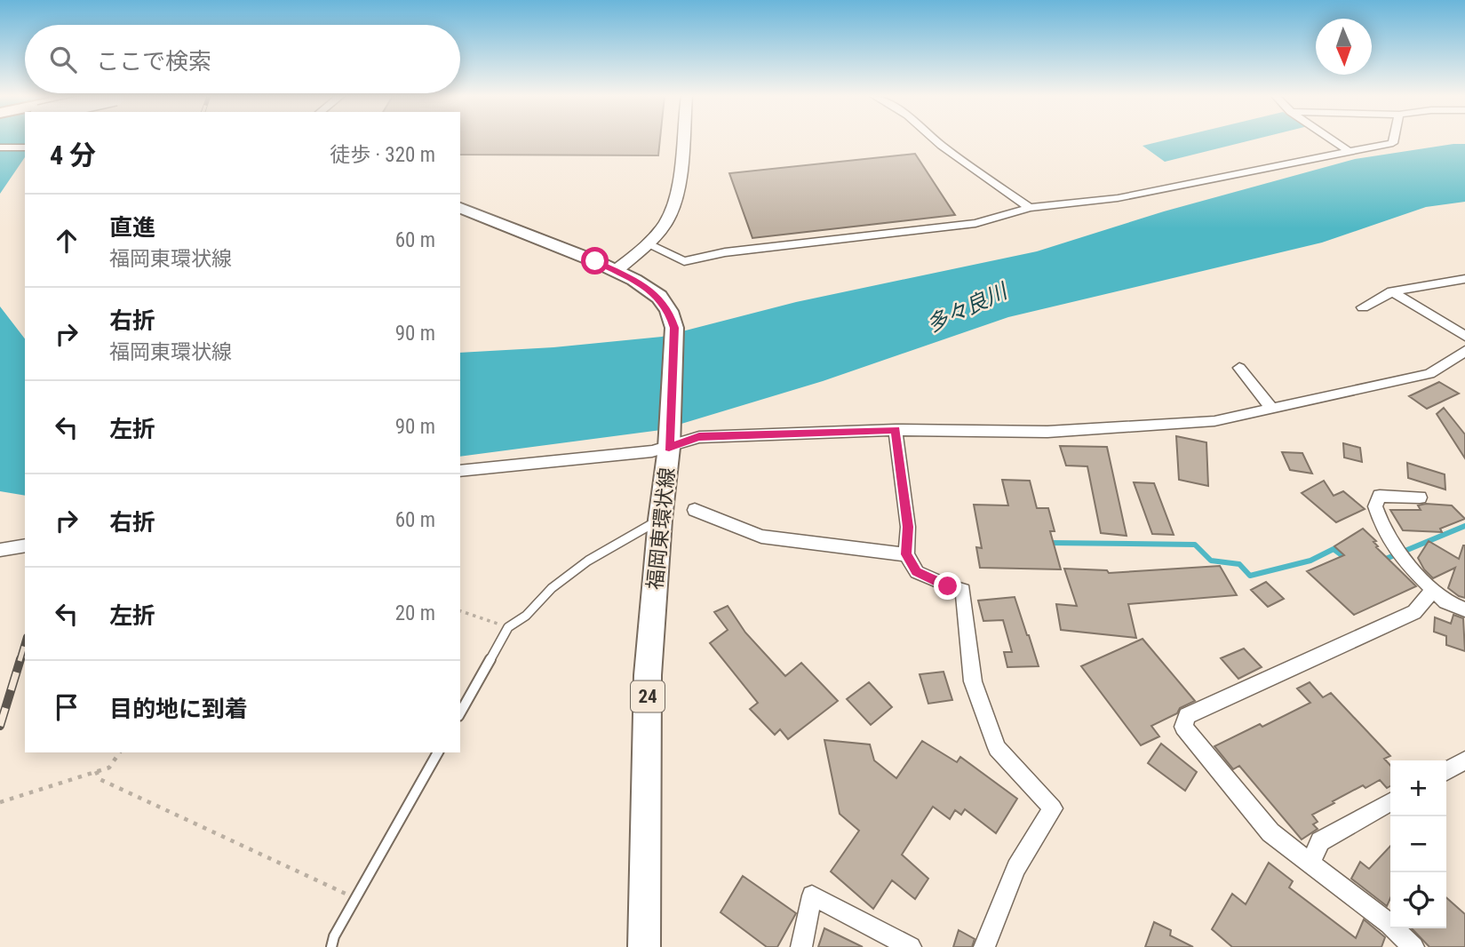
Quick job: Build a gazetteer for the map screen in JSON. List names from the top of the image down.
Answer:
{
  "streets": {
    "main road": ["福岡東環状線", "24"]
  },
  "water": ["多々良川"],
  "north": "bottom",
  "page": {
    "search": "ここで検索",
    "heading": ["4 分", "徒歩 · 320 m"],
    "list": [
      ["直進", "福岡東環状線", "60 m"],
      ["右折", "福岡東環状線", "90 m"],
      ["左折", "90 m"],
      ["右折", "60 m"],
      ["左折", "20 m"],
      "目的地に到着"
    ],
    "map_buttons": ["+", "−"]
  }
}
